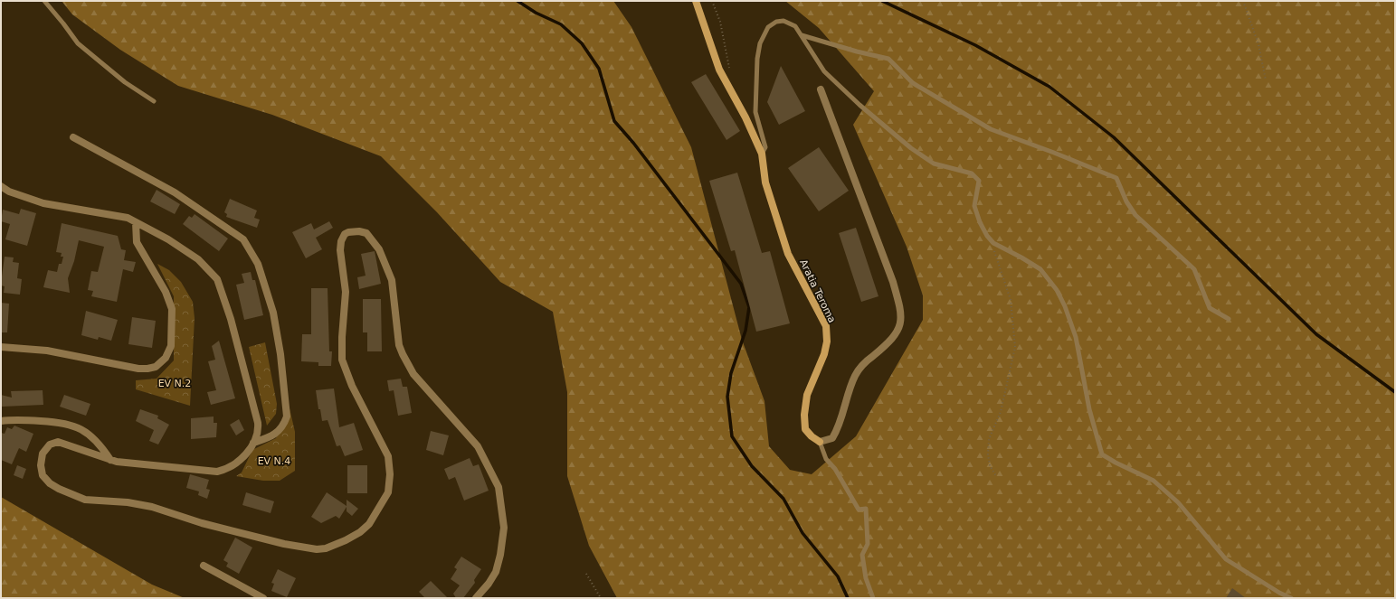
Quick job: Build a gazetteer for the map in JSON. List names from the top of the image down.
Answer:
{
  "streets": {
    "main road": ["Aratia Teroma"]
  },
  "parks": ["EV N.2", "EV N.4"]
}
